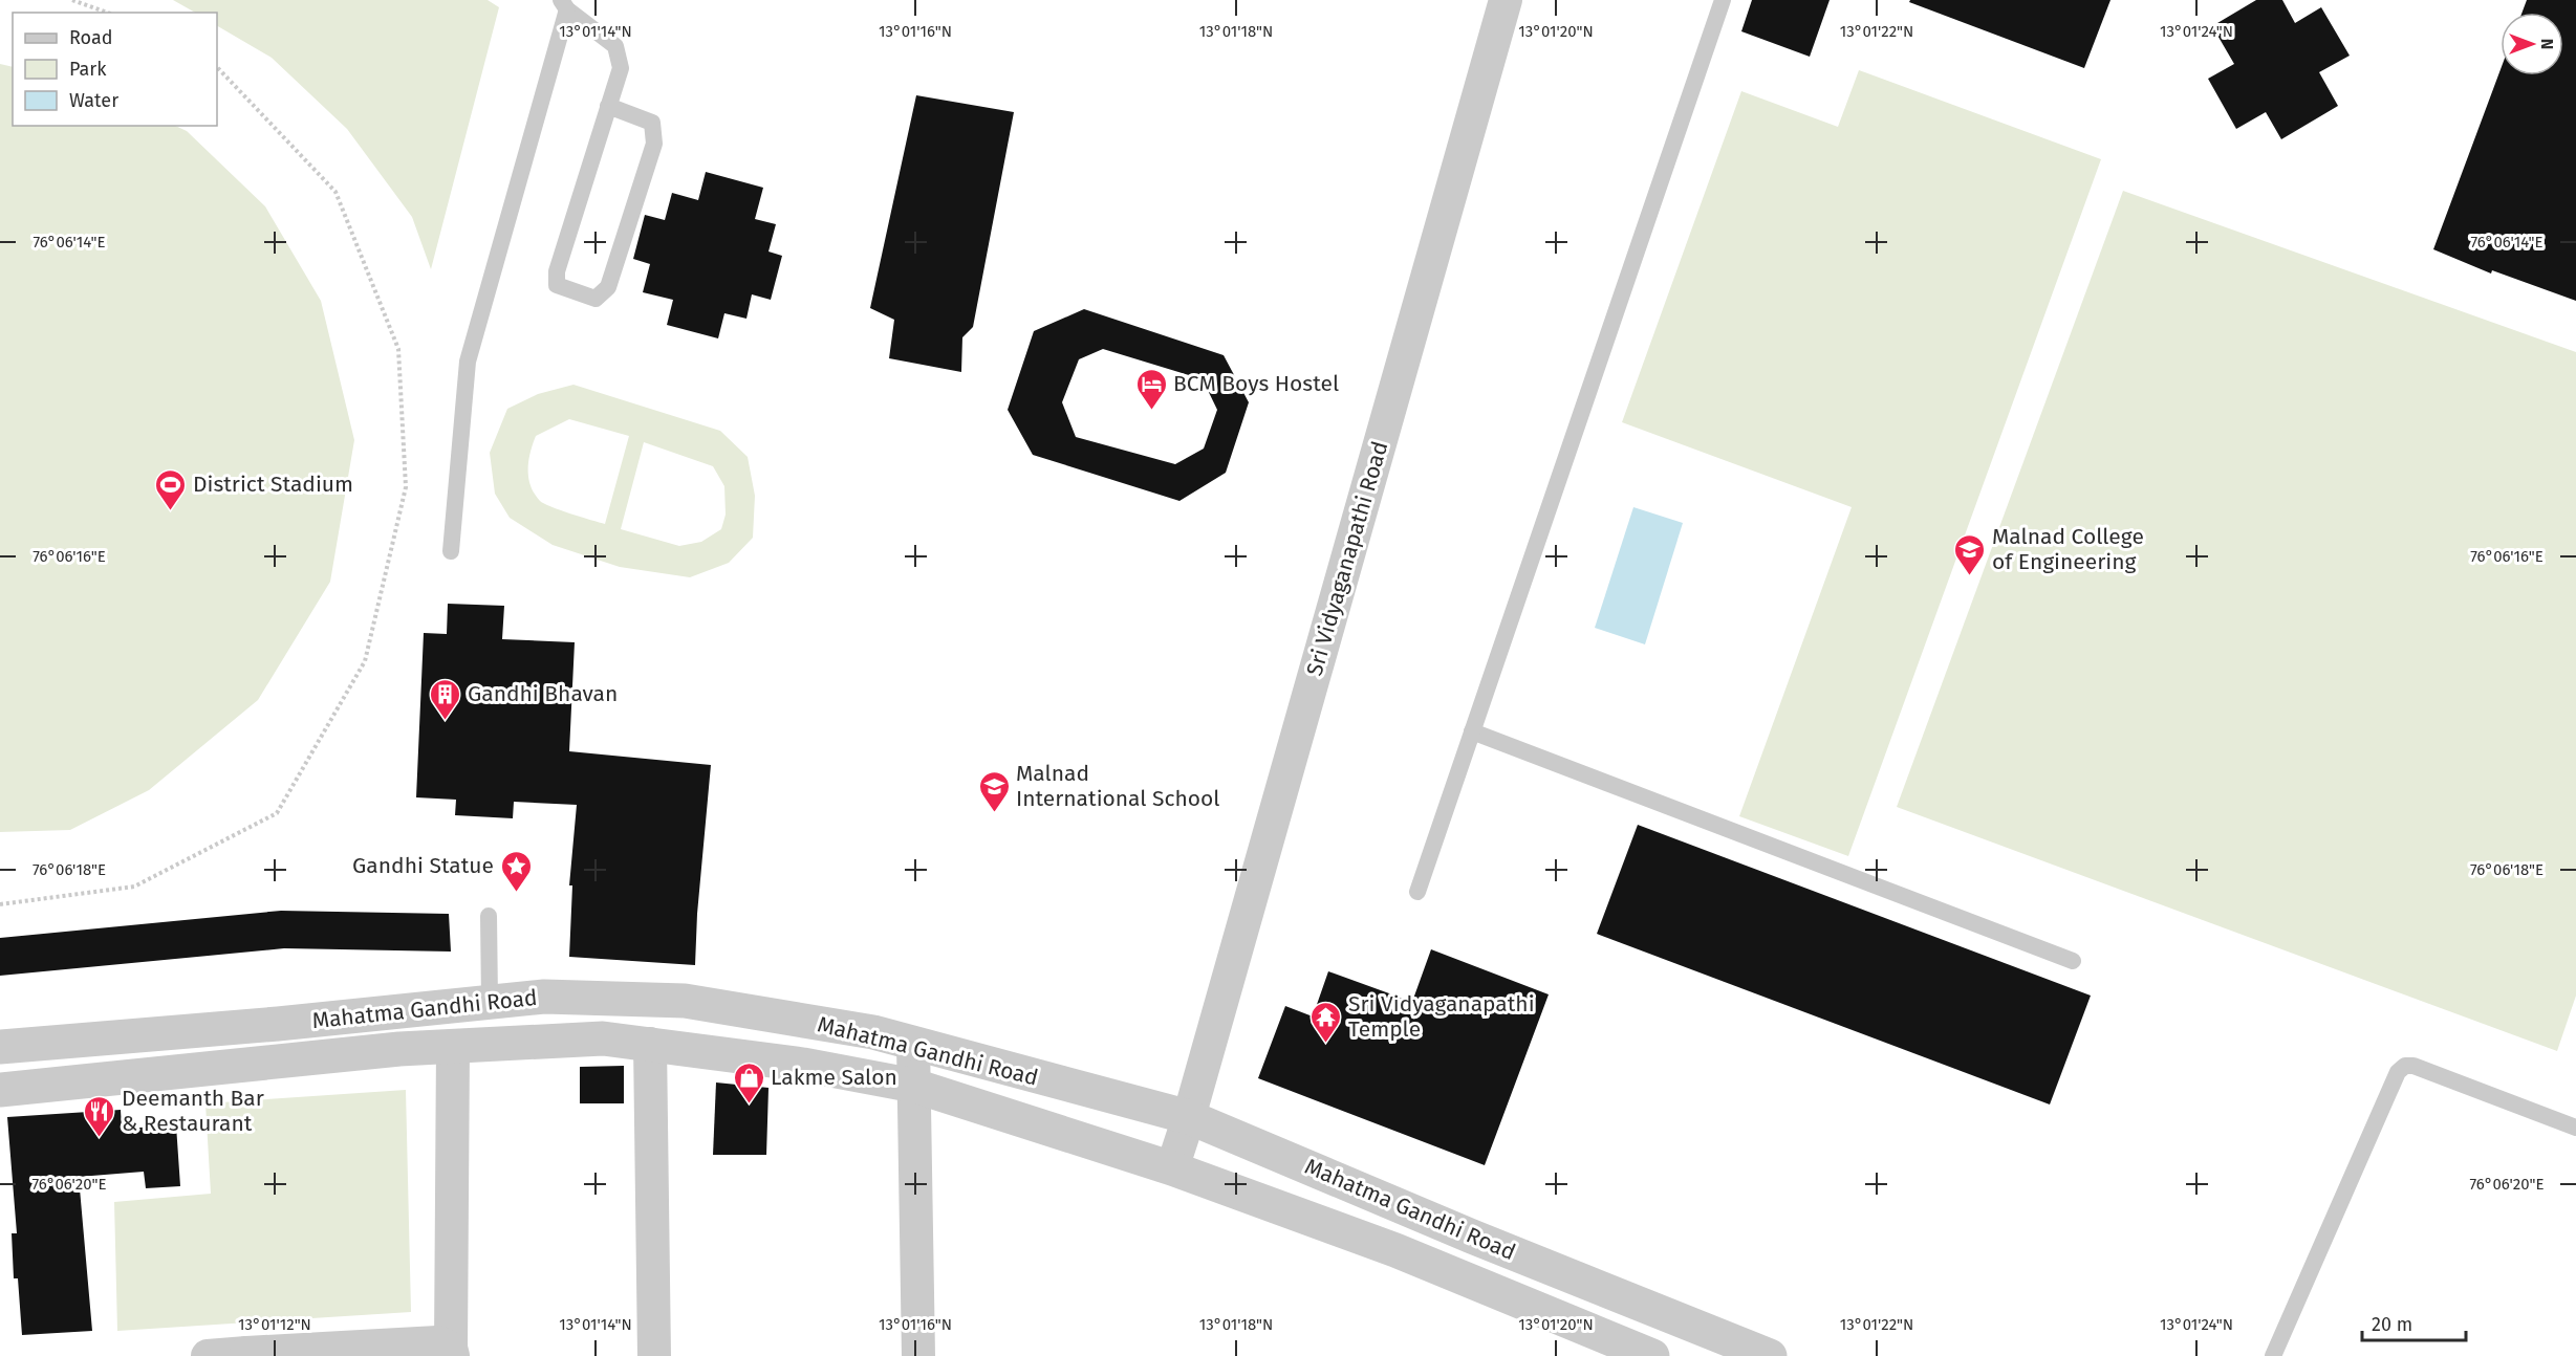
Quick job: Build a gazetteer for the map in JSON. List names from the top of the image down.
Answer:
{
  "streets": {
    "street": ["Sri Vidyaganapathi Road", "Mahatma Gandhi Road"]
  },
  "crossings": [
    ["Sri Vidyaganapathi Road", "Mahatma Gandhi Road"]
  ],
  "places": {
    "hotel": ["BCM Boys Hostel"],
    "sports": ["District Stadium"],
    "school or university": ["Malnad College of Engineering", "Malnad International School"],
    "building": ["Gandhi Bhavan"],
    "place": ["Gandhi Statue"],
    "temple": ["Sri Vidyaganapathi Temple"],
    "shop": ["Lakme Salon"],
    "restaurant": ["Deemanth Bar & Restaurant"]
  },
  "legend": ["Road", "Park", "Water"],
  "scale_bar": "20 m",
  "north": "right",
  "coordinates": [
    "13°01'14\"N",
    "13°01'16\"N",
    "13°01'18\"N",
    "13°01'20\"N",
    "13°01'22\"N",
    "13°01'24\"N",
    "76°06'14\"E",
    "76°06'16\"E",
    "76°06'18\"E",
    "76°06'20\"E",
    "13°01'12\"N"
  ]
}
